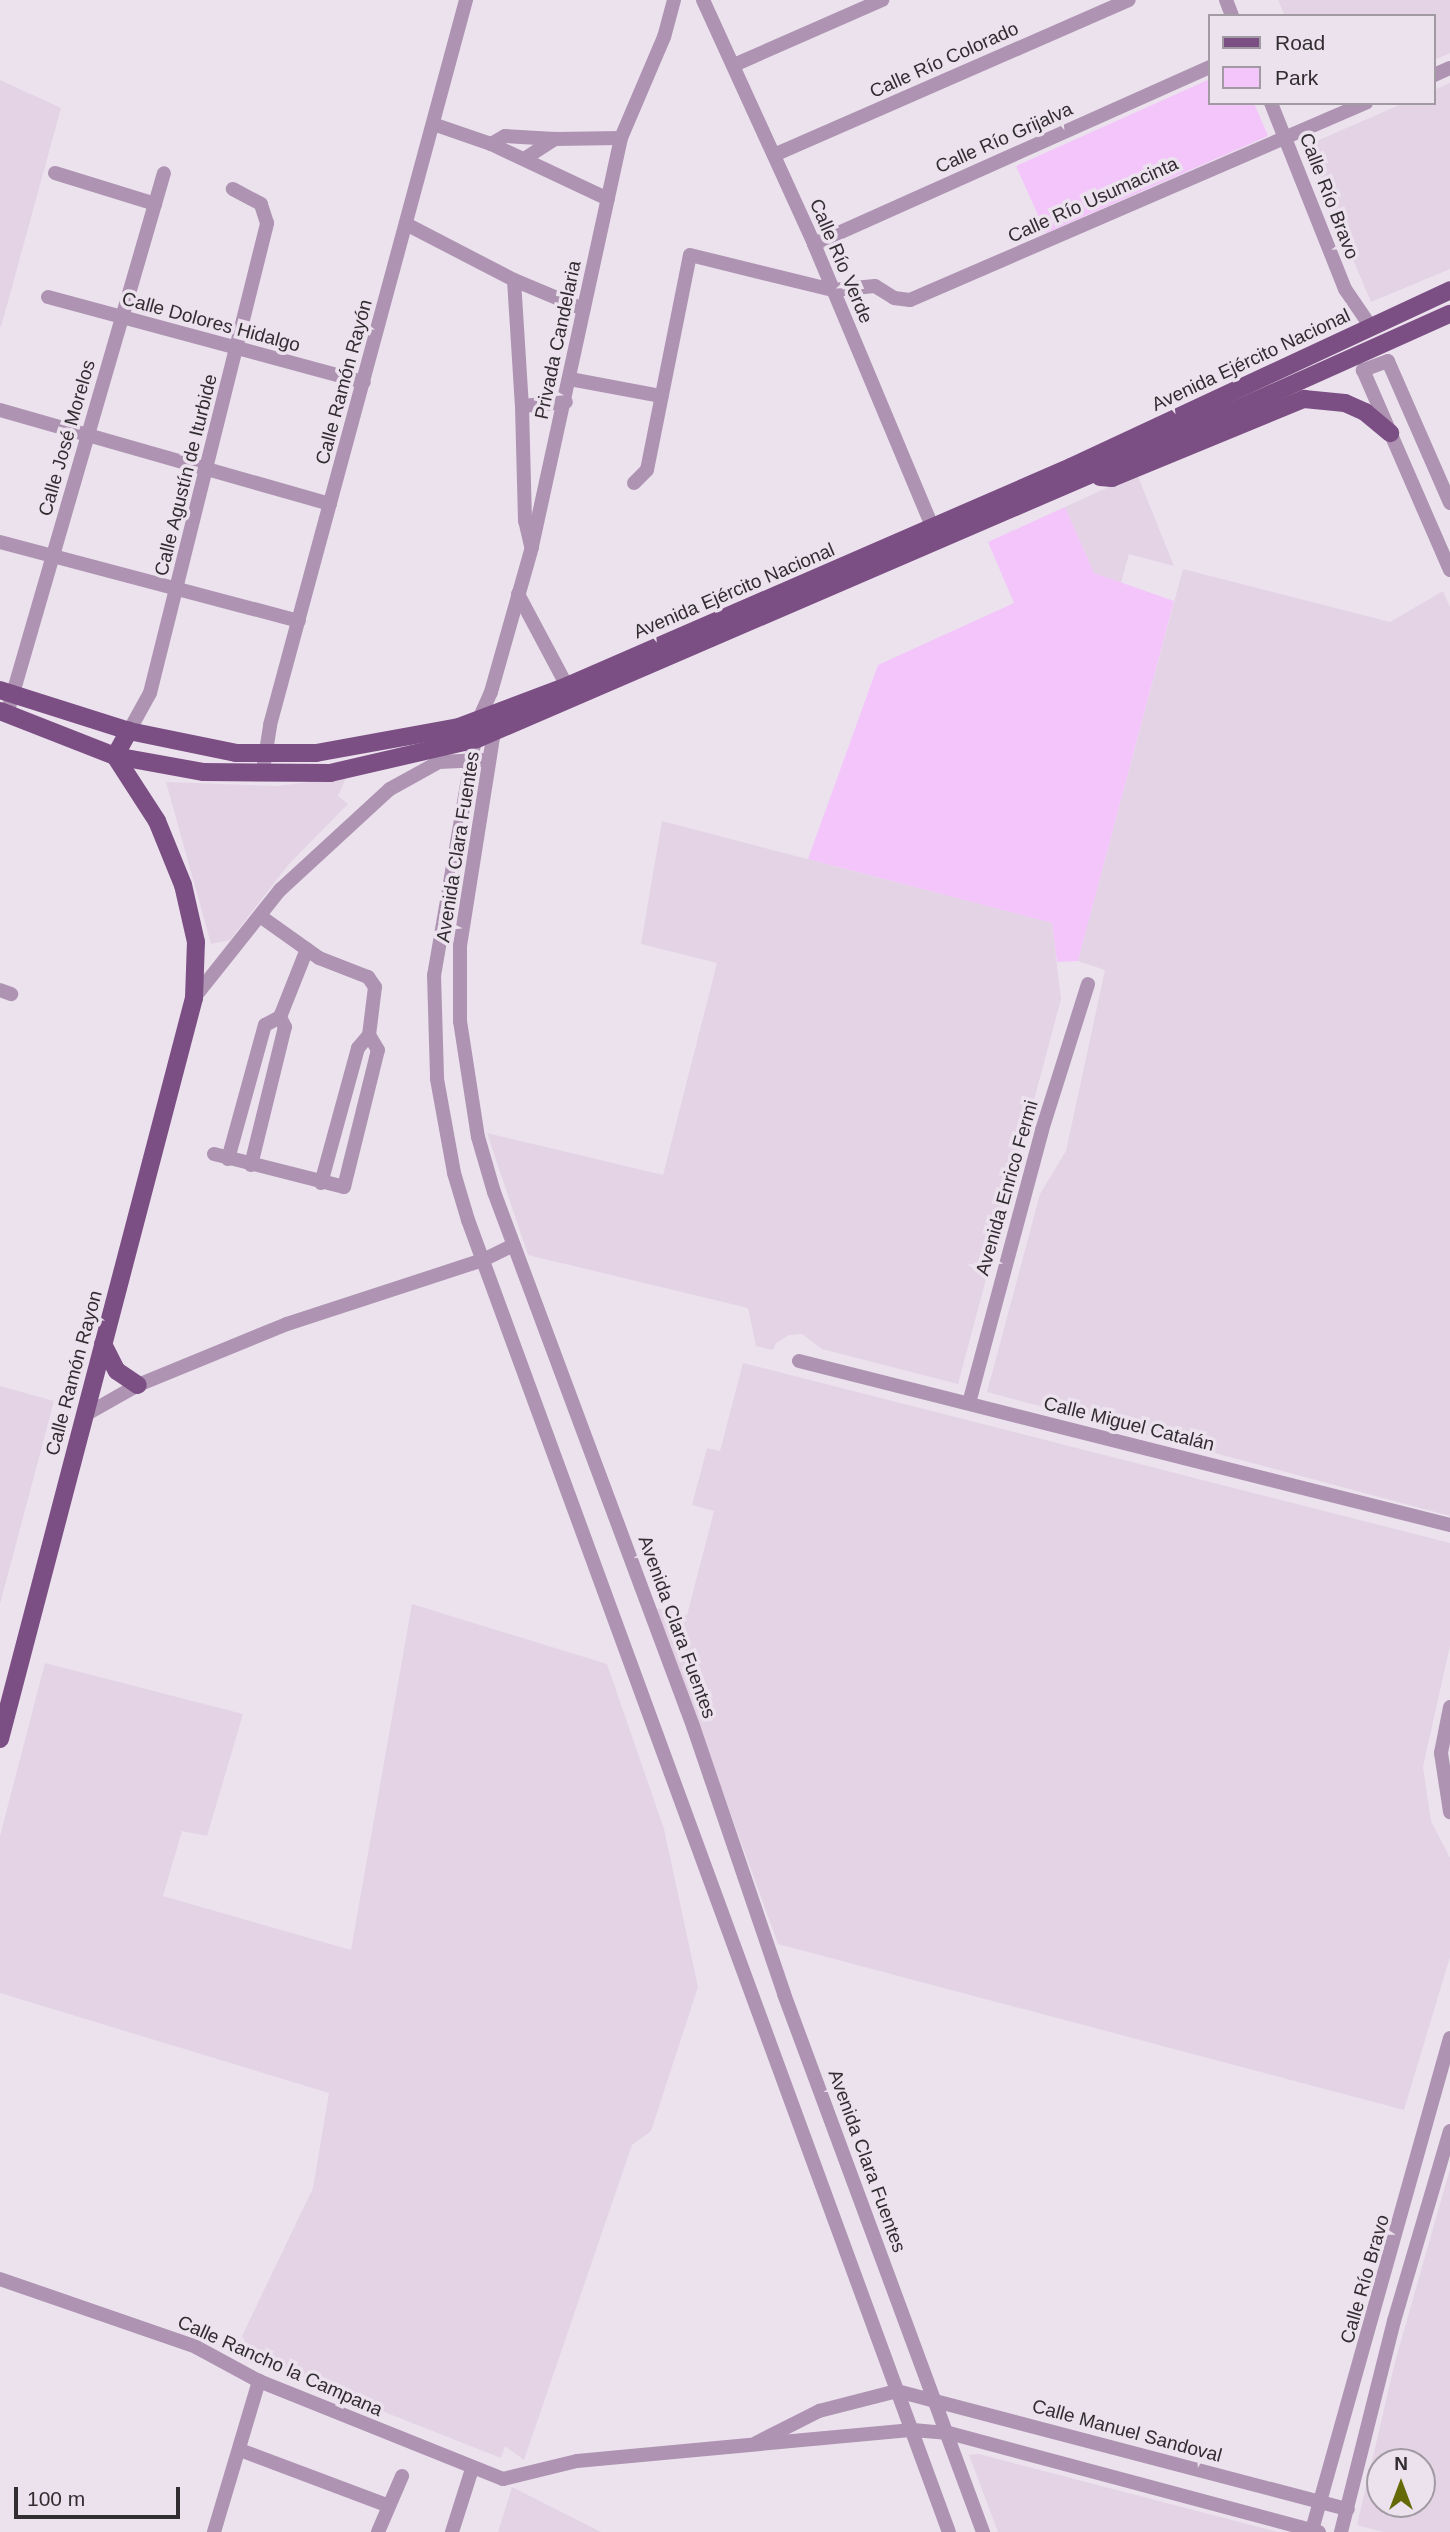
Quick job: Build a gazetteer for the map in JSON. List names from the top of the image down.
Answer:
{
  "streets": {
    "main road": ["Avenida Ejército Nacional", "Calle Ramón Rayon"],
    "street": [
      "Calle Río Colorado",
      "Calle Río Grijalva",
      "Calle Río Bravo",
      "Calle Río Usumacinta",
      "Calle Río Verde",
      "Calle Dolores Hidalgo",
      "Privada Candelaria",
      "Calle Ramón Rayón",
      "Calle José Morelos",
      "Calle Agustín de Iturbide",
      "Avenida Clara Fuentes",
      "Avenida Enrico Fermi",
      "Calle Miguel Catalán",
      "Calle Rancho la Campana",
      "Calle Manuel Sandoval"
    ]
  },
  "crossings": [
    ["Calle Río Colorado", "Calle Río Verde"],
    ["Calle Río Grijalva", "Calle Río Verde"],
    ["Calle Río Bravo", "Calle Río Usumacinta"],
    ["Calle Río Bravo", "Avenida Ejército Nacional"],
    ["Calle Río Bravo", "Calle Manuel Sandoval"],
    ["Calle Río Usumacinta", "Calle Río Verde"],
    ["Calle Río Verde", "Avenida Ejército Nacional"],
    ["Calle Dolores Hidalgo", "Calle Ramón Rayón"],
    ["Calle Dolores Hidalgo", "Calle José Morelos"],
    ["Calle Dolores Hidalgo", "Calle Agustín de Iturbide"],
    ["Privada Candelaria", "Avenida Ejército Nacional"],
    ["Privada Candelaria", "Avenida Clara Fuentes"],
    ["Avenida Ejército Nacional", "Calle Ramón Rayón"],
    ["Avenida Ejército Nacional", "Calle José Morelos"],
    ["Avenida Ejército Nacional", "Calle Agustín de Iturbide"],
    ["Avenida Ejército Nacional", "Avenida Clara Fuentes"],
    ["Avenida Ejército Nacional", "Calle Ramón Rayon"],
    ["Avenida Clara Fuentes", "Calle Manuel Sandoval"],
    ["Avenida Enrico Fermi", "Calle Miguel Catalán"]
  ],
  "legend": ["Road", "Park"],
  "scale_bar": "100 m",
  "north": "top"
}
